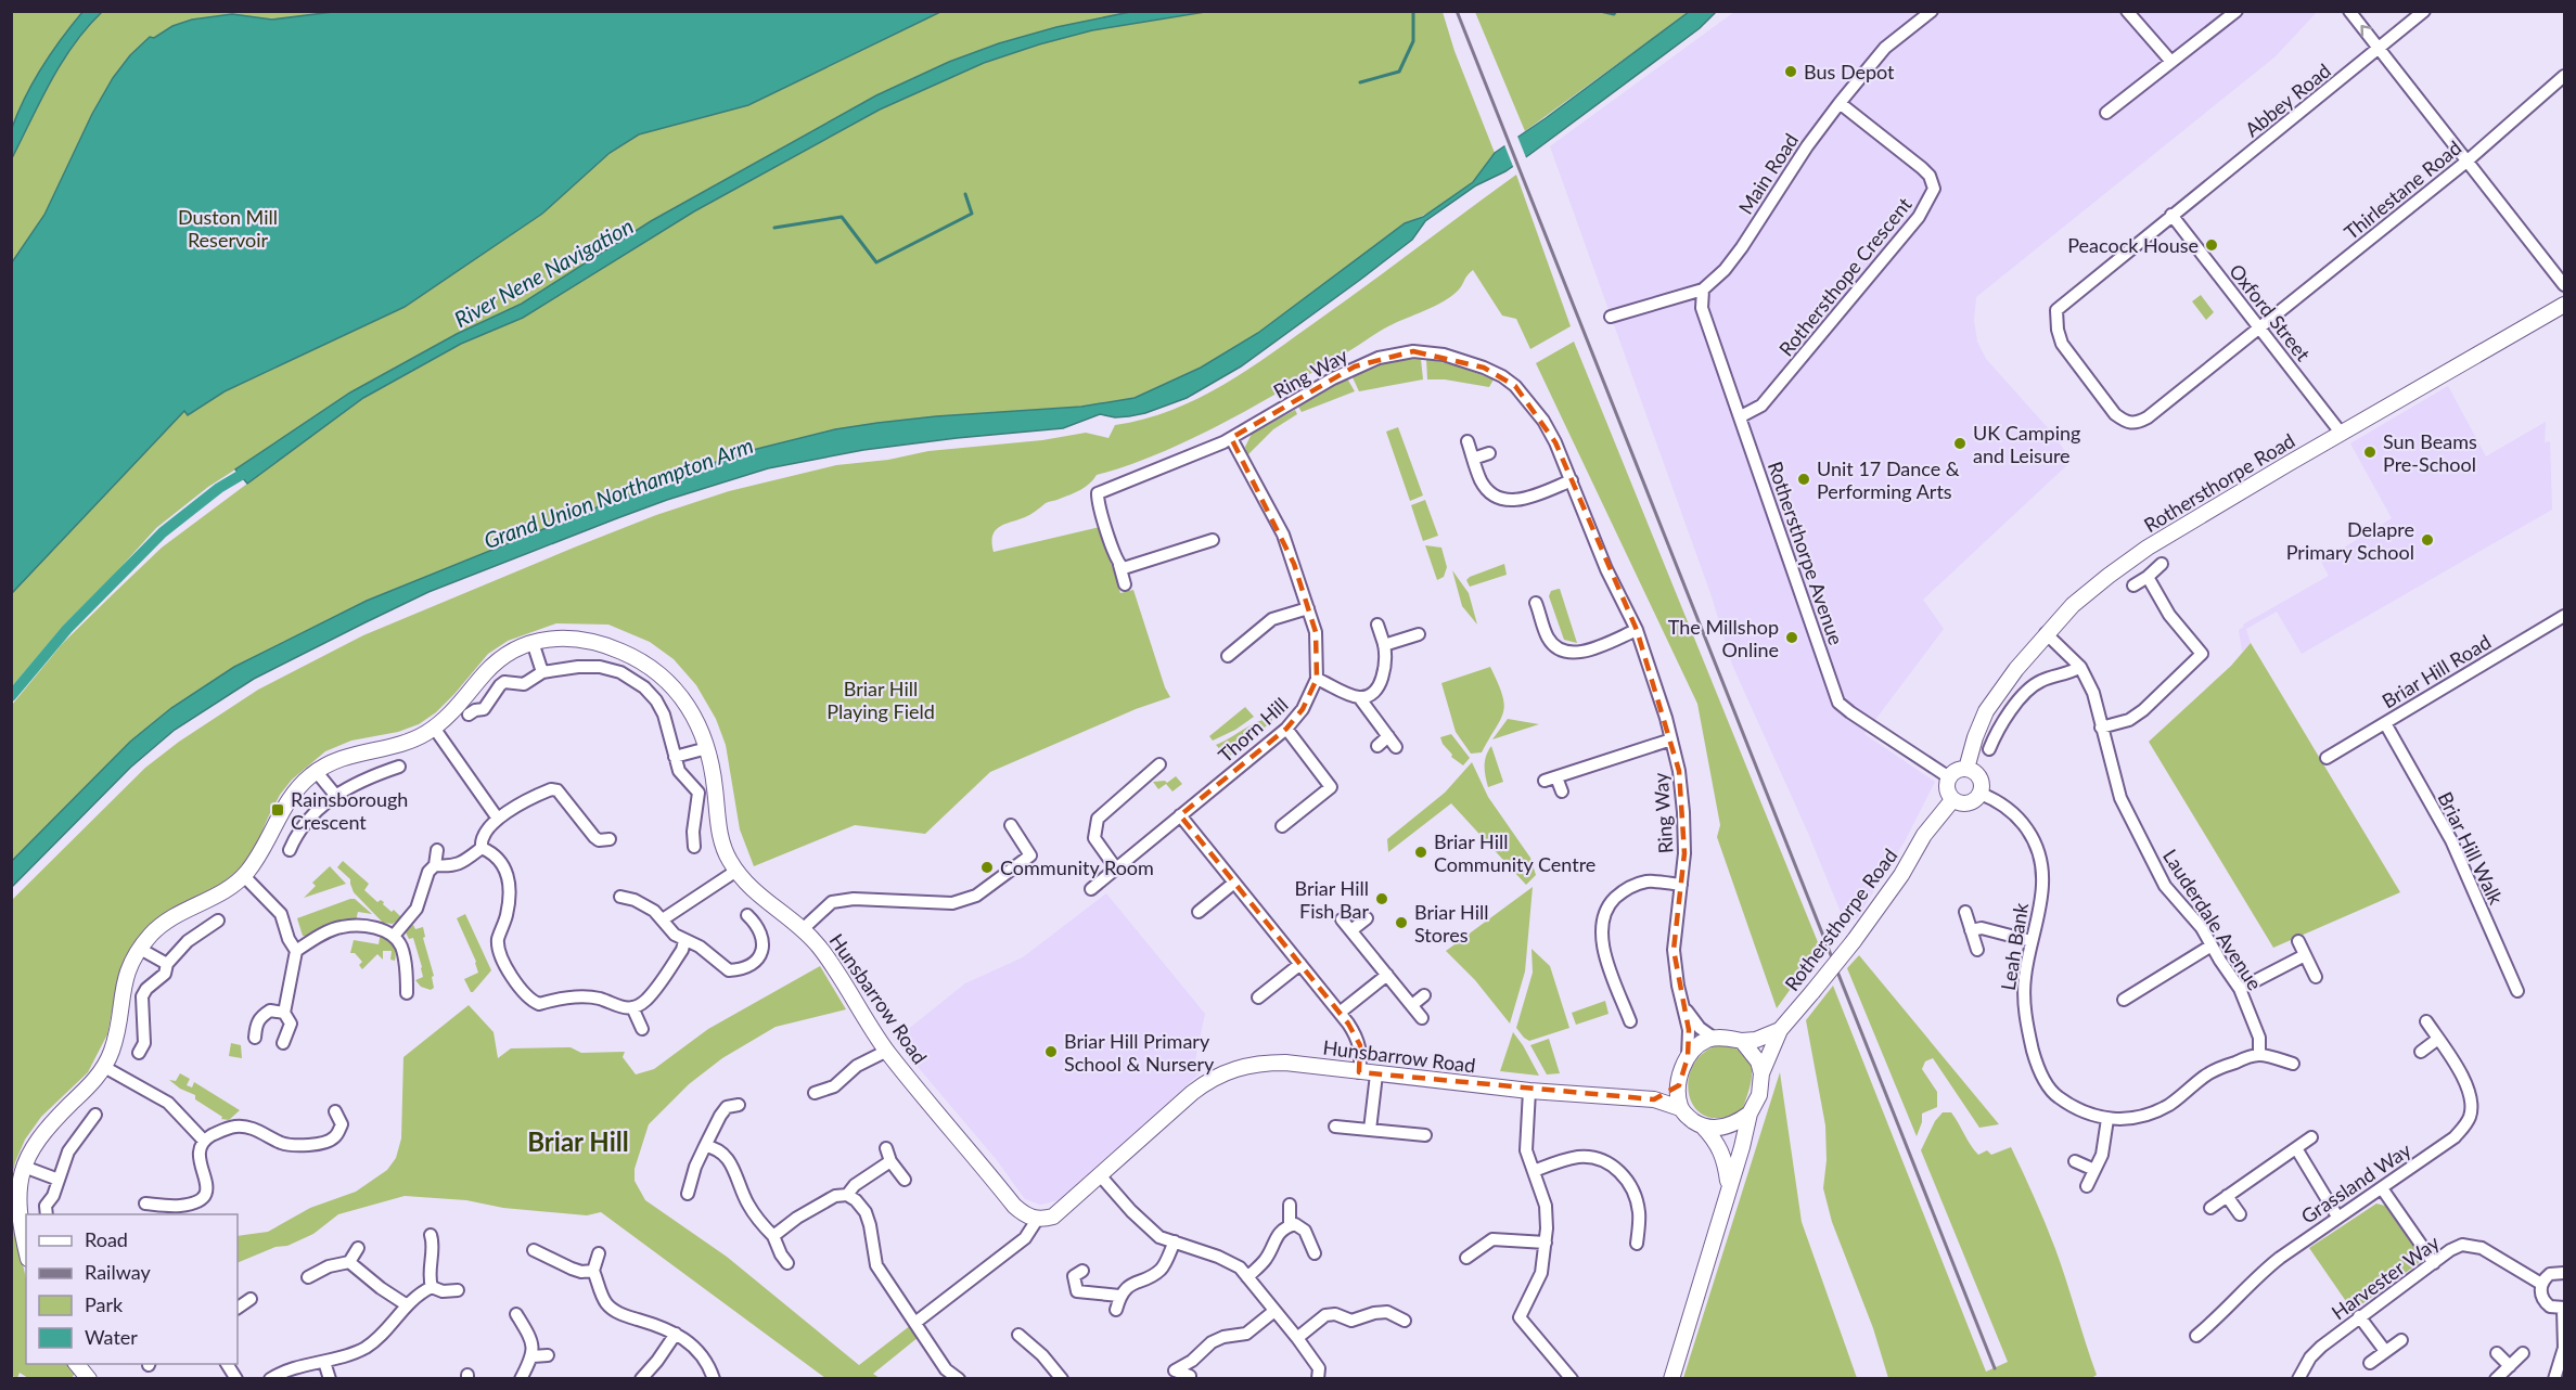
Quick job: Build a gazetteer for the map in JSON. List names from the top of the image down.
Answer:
{
  "streets": {
    "street": [
      "Abbey Road",
      "Main Road",
      "Thirlestane Road",
      "Rothersthope Crescent",
      "Oxford Street",
      "Ring Way",
      "Rothersthorpe Road",
      "Rothersthorpe Avenue",
      "Briar Hill Road",
      "Thorn Hill",
      "Briar Hill Walk",
      "Lauderdale Avenue",
      "Leah Bank",
      "Hunsbarrow Road",
      "Grassland Way",
      "Harvester Way"
    ]
  },
  "crossings": [
    ["Abbey Road", "Thirlestane Road"],
    ["Abbey Road", "Oxford Street"],
    ["Main Road", "Rothersthope Crescent"],
    ["Main Road", "Rothersthorpe Avenue"],
    ["Thirlestane Road", "Oxford Street"],
    ["Rothersthope Crescent", "Rothersthorpe Avenue"],
    ["Oxford Street", "Rothersthorpe Road"],
    ["Ring Way", "Thorn Hill"],
    ["Ring Way", "Hunsbarrow Road"],
    ["Rothersthorpe Road", "Rothersthorpe Avenue"],
    ["Rothersthorpe Road", "Lauderdale Avenue"],
    ["Rothersthorpe Road", "Leah Bank"],
    ["Rothersthorpe Avenue", "Leah Bank"],
    ["Briar Hill Road", "Briar Hill Walk"],
    ["Lauderdale Avenue", "Leah Bank"]
  ],
  "districts": ["Briar Hill"],
  "water": ["River Nene Navigation", "Grand Union Northampton Arm"],
  "parks": ["Duston Mill Reservoir", "Briar Hill Playing Field"],
  "places": {
    "other": [
      "Bus Depot",
      "Peacock House",
      "UK Camping and Leisure",
      "Sun Beams Pre-School",
      "Unit 17 Dance & Performing Arts",
      "Delapre Primary School",
      "The Millshop Online",
      "Briar Hill Community Centre",
      "Community Room",
      "Briar Hill Fish Bar",
      "Briar Hill Stores",
      "Briar Hill Primary School & Nursery"
    ],
    "transit": ["Rainsborough Crescent"]
  },
  "legend": [
    "Road",
    "Railway",
    "Park",
    "Water"
  ]
}
